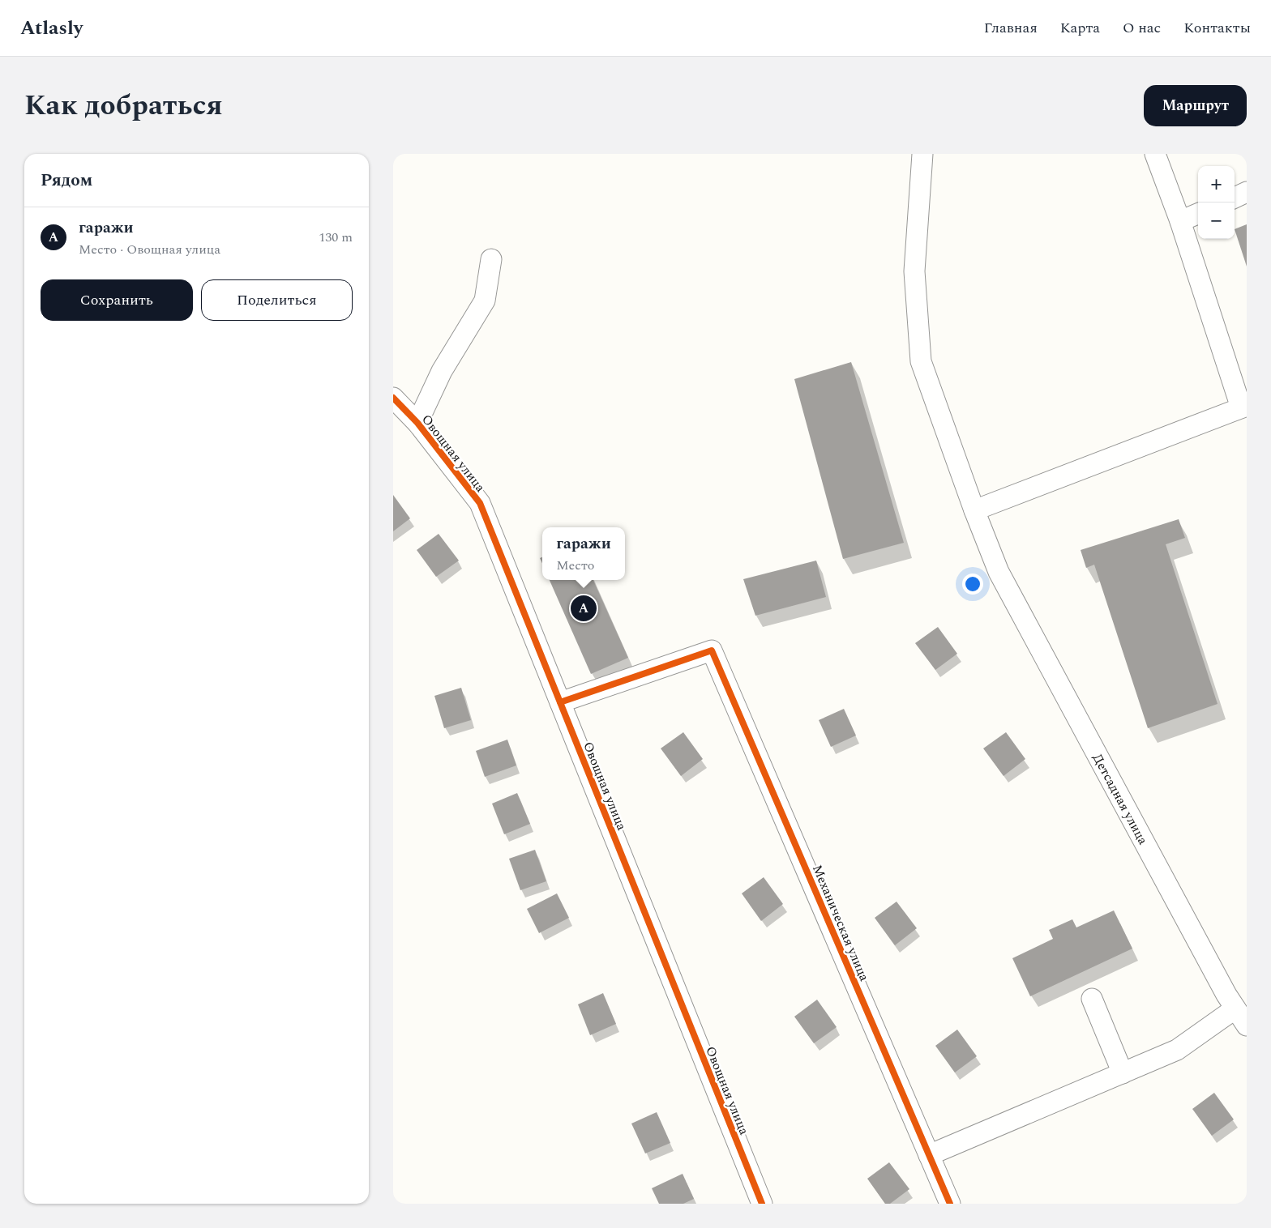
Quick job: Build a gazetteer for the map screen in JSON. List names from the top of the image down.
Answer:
{
  "streets": {
    "street": ["Овощная улица", "Детсадная улица", "Механическая улица"]
  },
  "crossings": [
    ["Овощная улица", "Механическая улица"]
  ],
  "page": {
    "header": "Atlasly",
    "nav": [
      "Главная",
      "Карта",
      "О нас",
      "Контакты"
    ],
    "title": "Как добраться",
    "buttons": [
      "Маршрут",
      ["Сохранить", "Поделиться"]
    ],
    "heading": "Рядом",
    "map_buttons": ["+", "−"],
    "list": [
      {
        "mark": "A",
        "name": "гаражи",
        "note": "Место · Овощная улица",
        "value": "130 m"
      }
    ],
    "popup": ["гаражи", "Место"],
    "pins": "A"
  }
}
